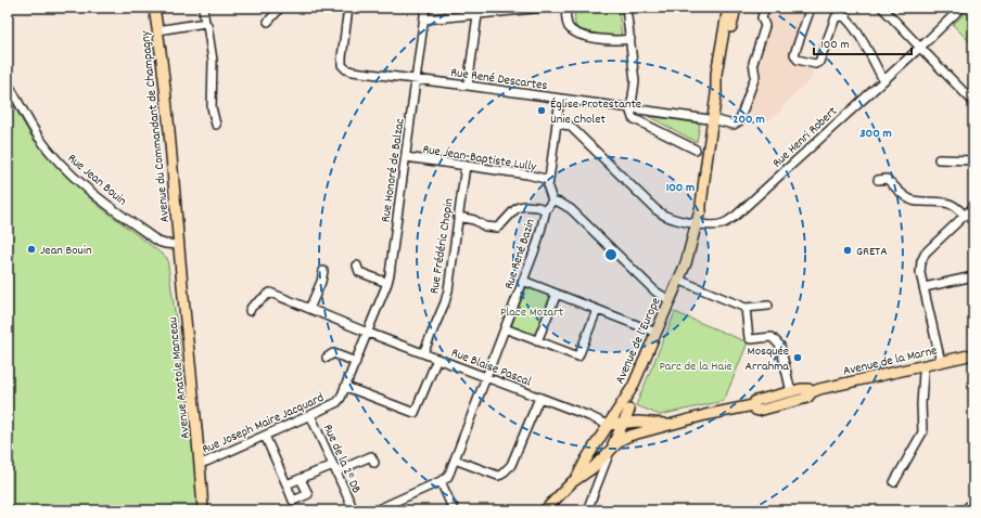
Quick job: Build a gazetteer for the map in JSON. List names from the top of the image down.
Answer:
{
  "streets": {
    "main road": [
      "Avenue du Commandant de Champagny",
      "Avenue de l’Europe",
      "Avenue de la Marne",
      "Avenue Anatole Manceau"
    ],
    "street": [
      "Rue René Descartes",
      "Rue Henri Robert",
      "Rue Jean-Baptiste Lully",
      "Rue Honoré de Balzac",
      "Rue Jean Bouin",
      "Rue Frédéric Chopin",
      "Rue René Bazin",
      "Rue Blaise Pascal",
      "Rue Joseph Maire Jacquard",
      "Rue de la 2ᵉ DB"
    ]
  },
  "crossings": [
    ["Rue René Descartes", "Rue Honoré de Balzac"],
    ["Rue René Descartes", "Avenue de l’Europe"],
    ["Avenue du Commandant de Champagny", "Rue Jean Bouin"],
    ["Avenue du Commandant de Champagny", "Avenue Anatole Manceau"],
    ["Rue Henri Robert", "Avenue de l’Europe"],
    ["Rue Jean-Baptiste Lully", "Rue Honoré de Balzac"],
    ["Rue Jean-Baptiste Lully", "Rue Frédéric Chopin"],
    ["Rue Honoré de Balzac", "Rue Blaise Pascal"],
    ["Rue Honoré de Balzac", "Rue Joseph Maire Jacquard"],
    ["Rue Jean Bouin", "Avenue Anatole Manceau"],
    ["Rue Frédéric Chopin", "Rue Blaise Pascal"],
    ["Rue René Bazin", "Rue Blaise Pascal"],
    ["Avenue de l’Europe", "Rue Blaise Pascal"],
    ["Rue Blaise Pascal", "Rue Joseph Maire Jacquard"],
    ["Avenue Anatole Manceau", "Rue Joseph Maire Jacquard"],
    ["Rue Joseph Maire Jacquard", "Rue de la 2ᵉ DB"]
  ],
  "parks": ["Place Mozart", "Parc de la Haie"],
  "places": [
    "Église Protestante Unie Cholet",
    "Jean Bouin",
    "GRETA",
    "Mosquée Arrahma"
  ],
  "scale_bar": "100 m",
  "rings": ["200 m", "300 m", "100 m"]
}
